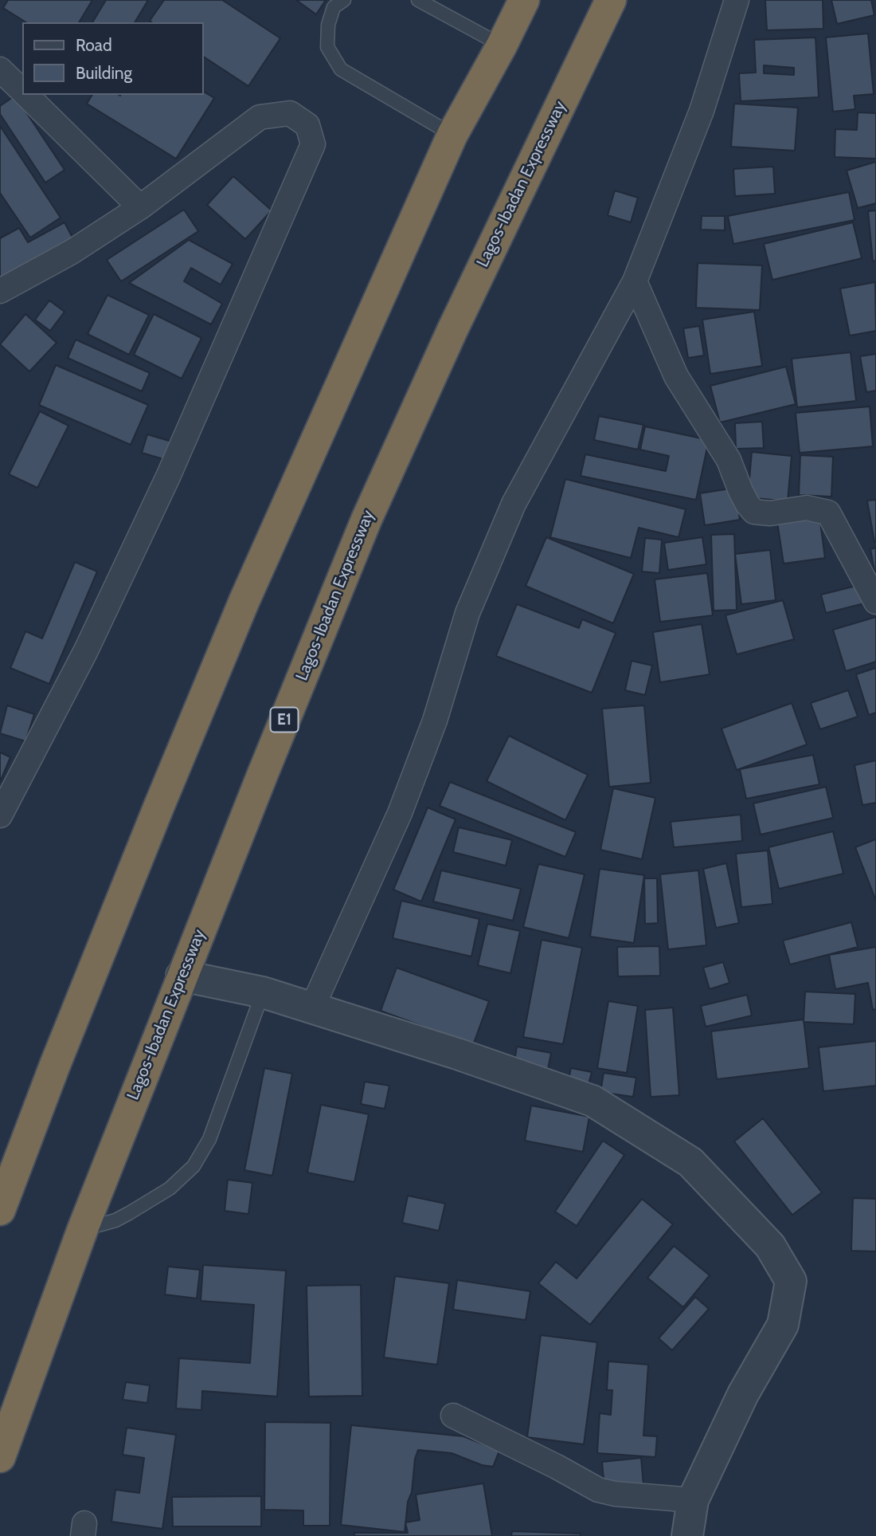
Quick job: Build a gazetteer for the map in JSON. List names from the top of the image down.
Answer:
{
  "streets": {
    "highway": ["Lagos-Ibadan Expressway", "E1"]
  },
  "legend": ["Road", "Building"]
}
